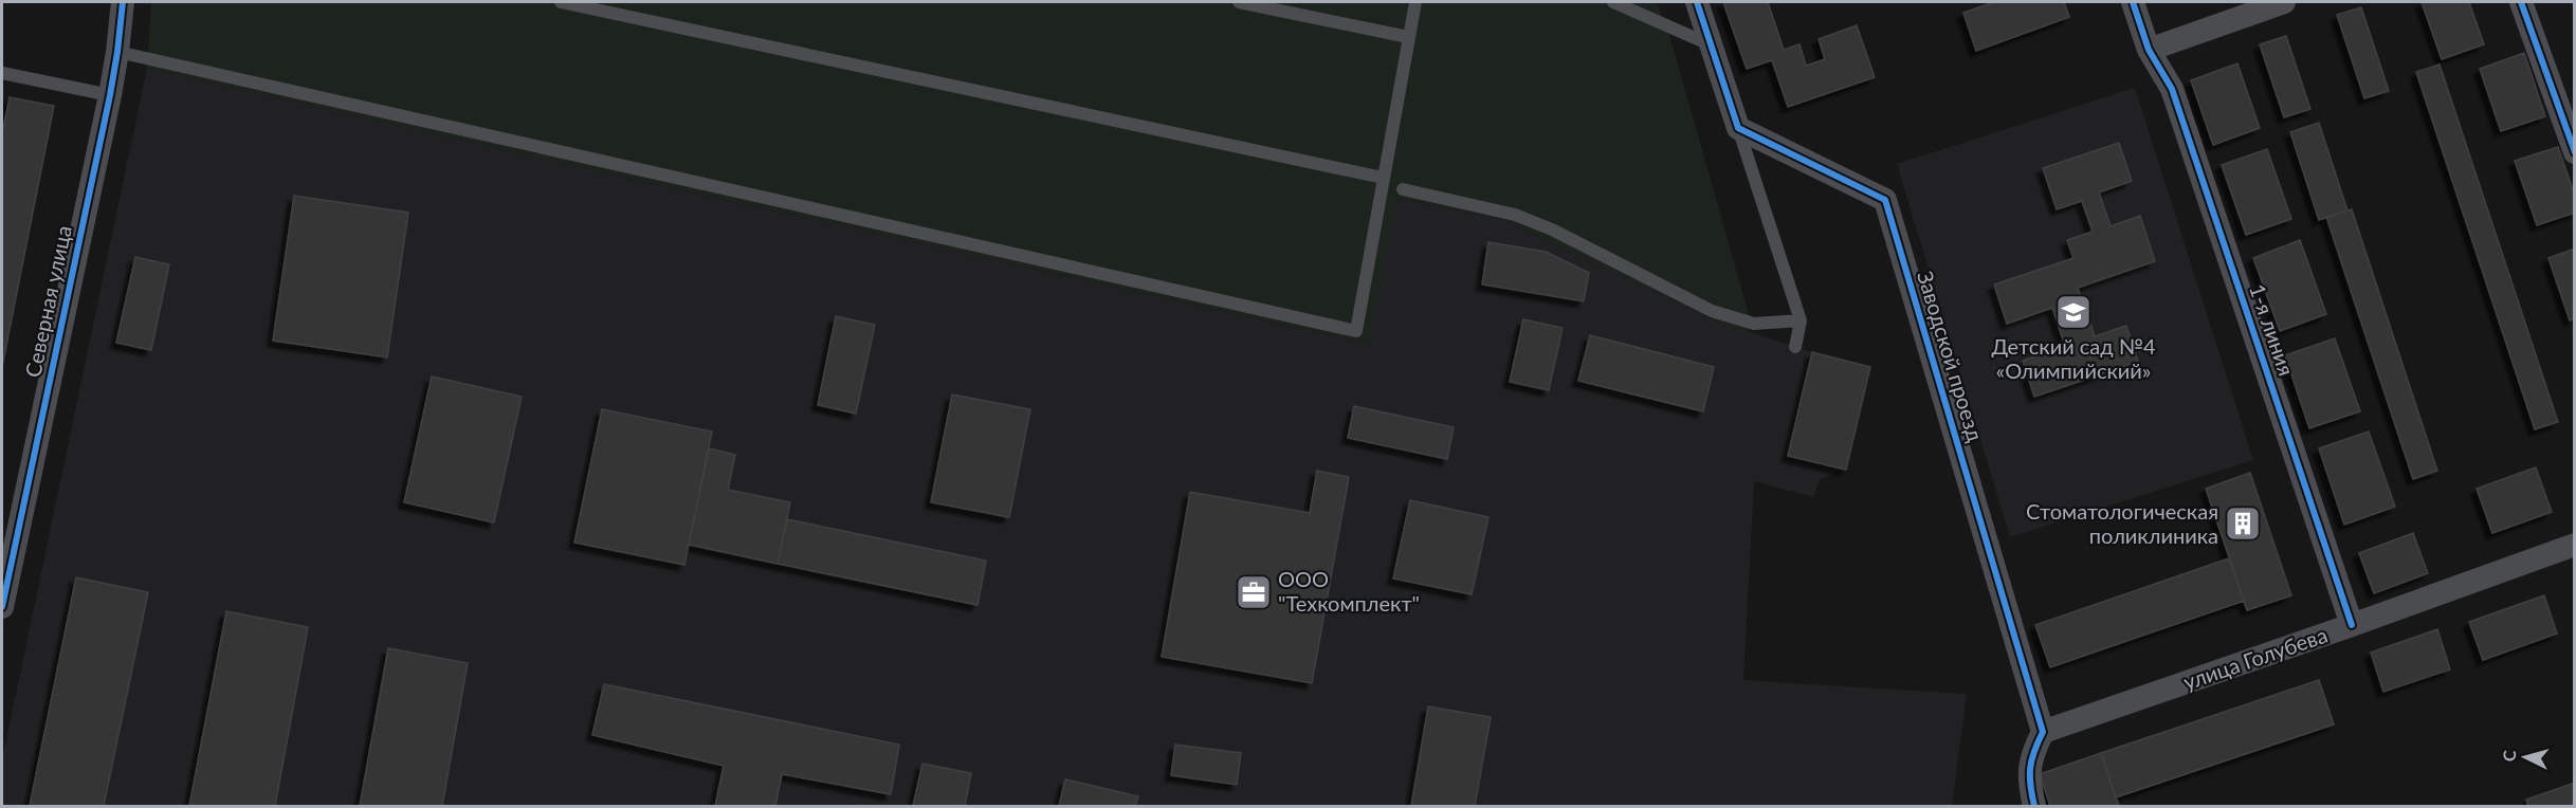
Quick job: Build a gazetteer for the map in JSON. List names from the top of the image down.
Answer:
{
  "streets": {
    "street": [
      "Северная улица",
      "1-я линия",
      "Заводской проезд",
      "улица Голубева"
    ]
  },
  "crossings": [
    ["1-я линия", "улица Голубева"],
    ["Заводской проезд", "улица Голубева"]
  ],
  "places": {
    "school or university": ["Детский сад №4 «Олимпийский»"],
    "building": ["Стоматологическая поликлиника"],
    "office": ["ООО \"Техкомплект\""]
  },
  "north": "left"
}
